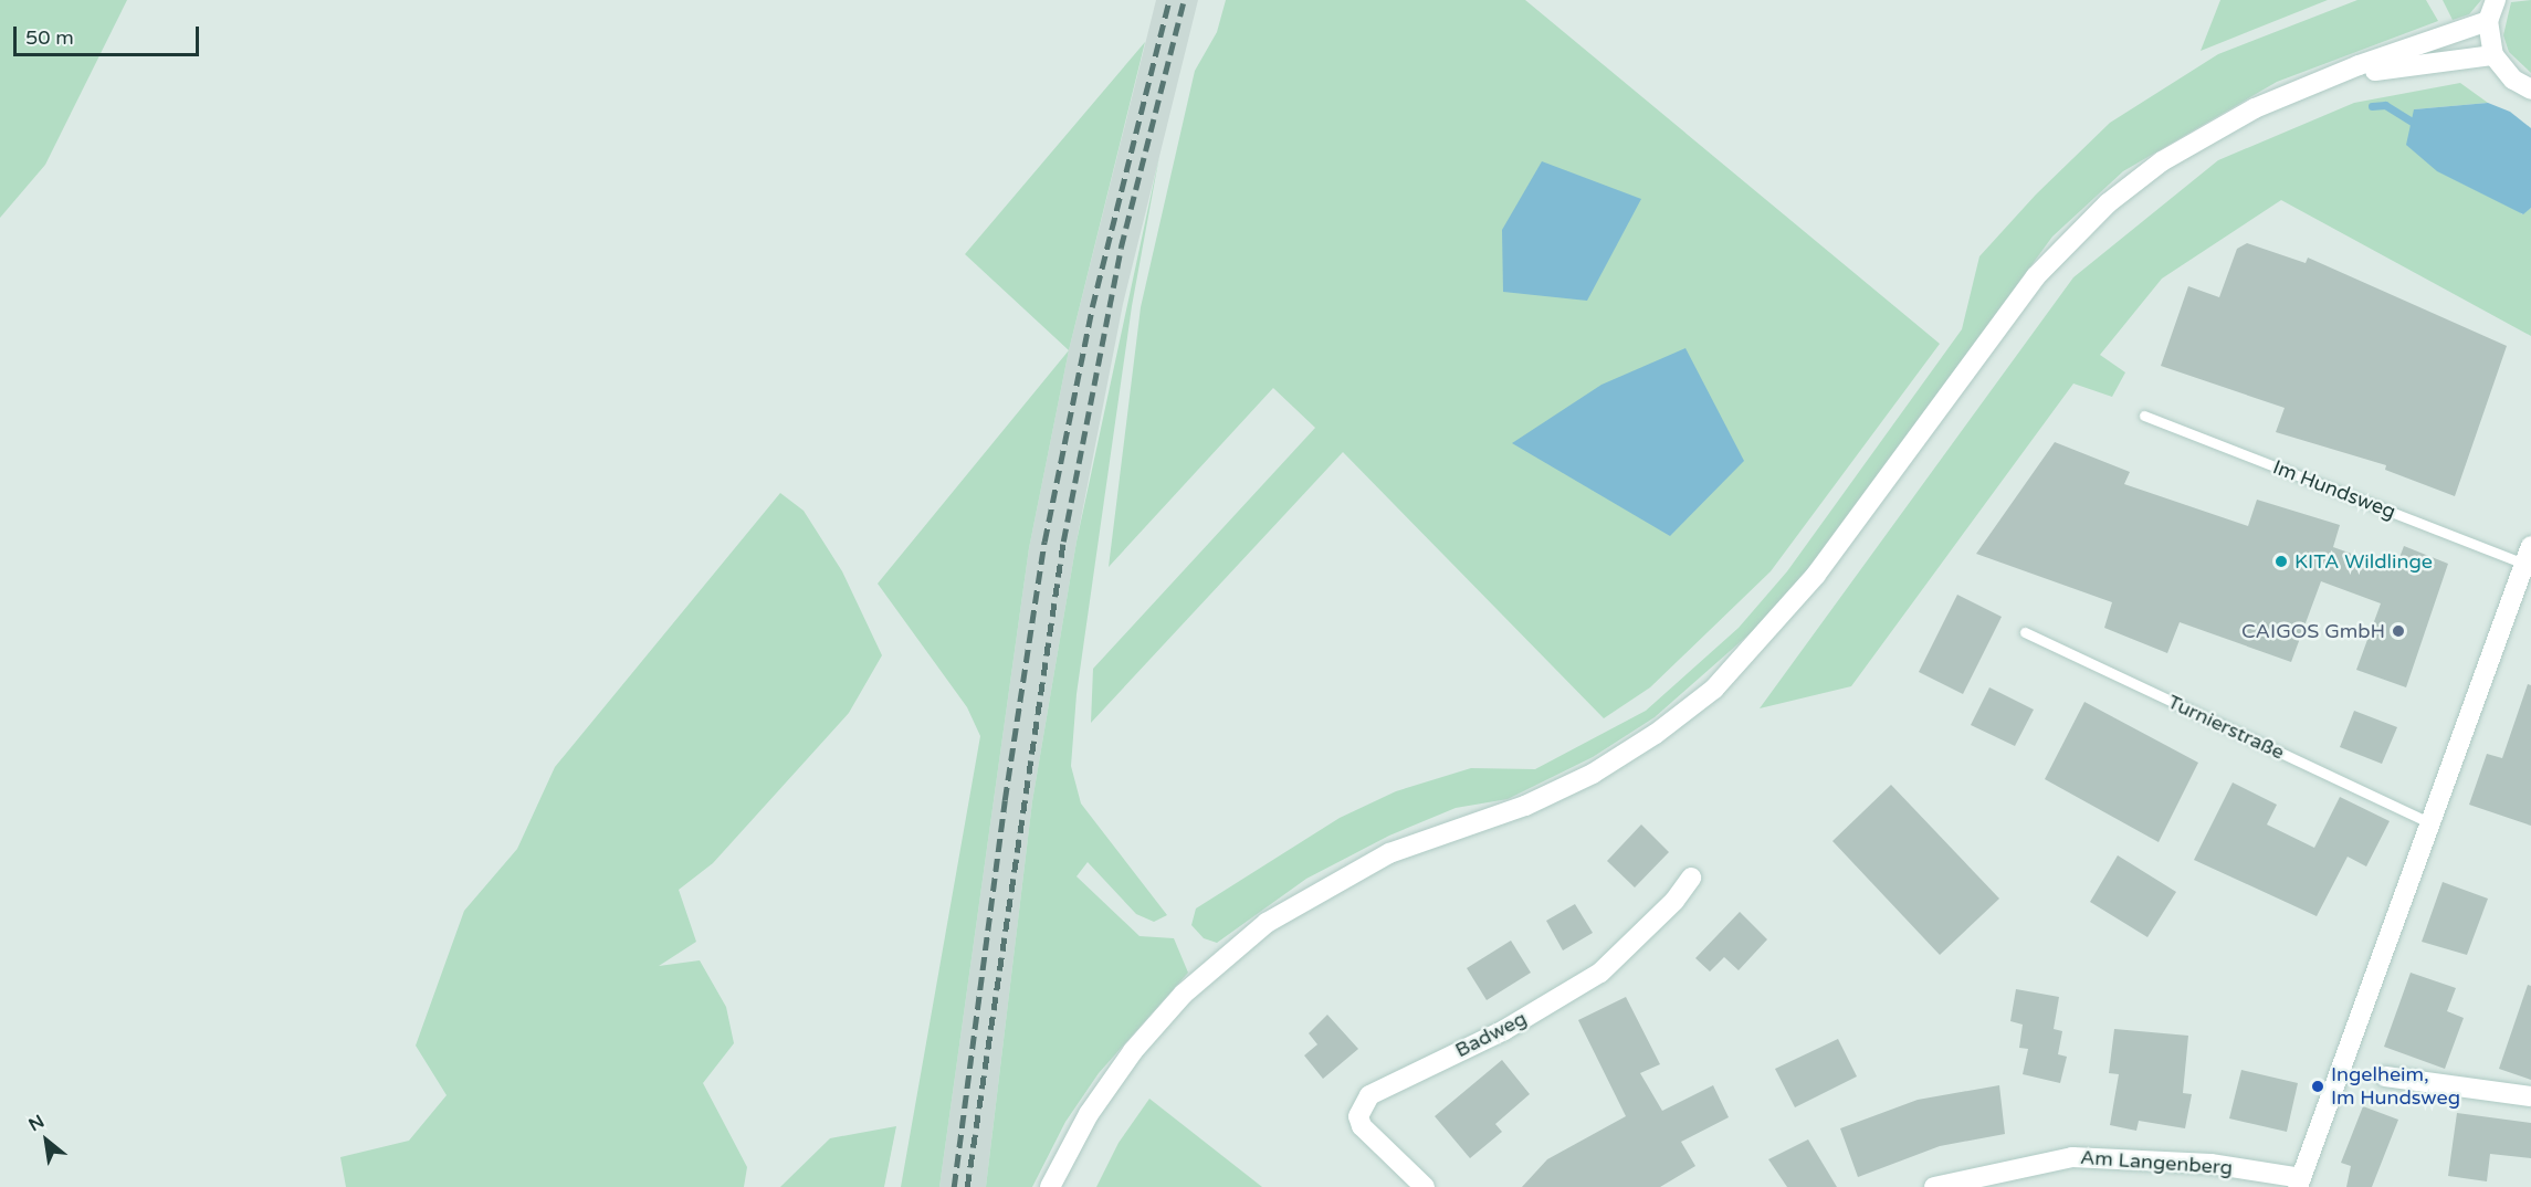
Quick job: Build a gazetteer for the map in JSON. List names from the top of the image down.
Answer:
{
  "streets": {
    "main road": ["Badweg", "Am Langenberg"],
    "lane": ["Im Hundsweg", "Turnierstraße"]
  },
  "places": ["KITA Wildlinge", "CAIGOS GmbH", "Ingelheim, Im Hundsweg"],
  "scale_bar": "50 m",
  "north": "top left"
}
